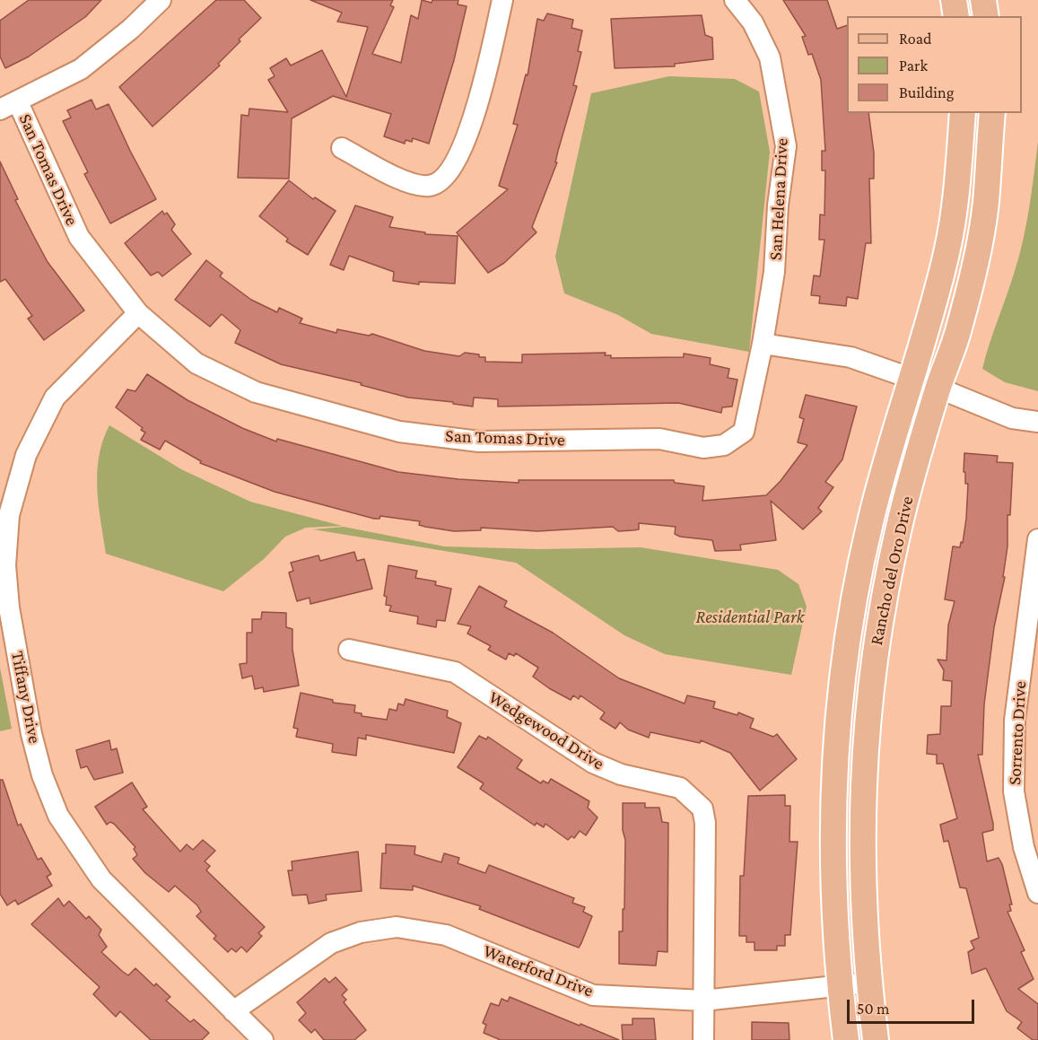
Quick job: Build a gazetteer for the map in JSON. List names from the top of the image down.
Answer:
{
  "streets": {
    "main road": ["Rancho del Oro Drive"],
    "street": [
      "San Tomas Drive",
      "San Helena Drive",
      "Tiffany Drive",
      "Wedgewood Drive",
      "Sorrento Drive",
      "Waterford Drive"
    ]
  },
  "crossings": [
    ["San Tomas Drive", "San Helena Drive"],
    ["San Tomas Drive", "Tiffany Drive"],
    ["Rancho del Oro Drive", "Waterford Drive"],
    ["Tiffany Drive", "Waterford Drive"],
    ["Wedgewood Drive", "Waterford Drive"]
  ],
  "parks": ["Residential Park"],
  "legend": ["Road", "Park", "Building"],
  "scale_bar": "50 m"
}
